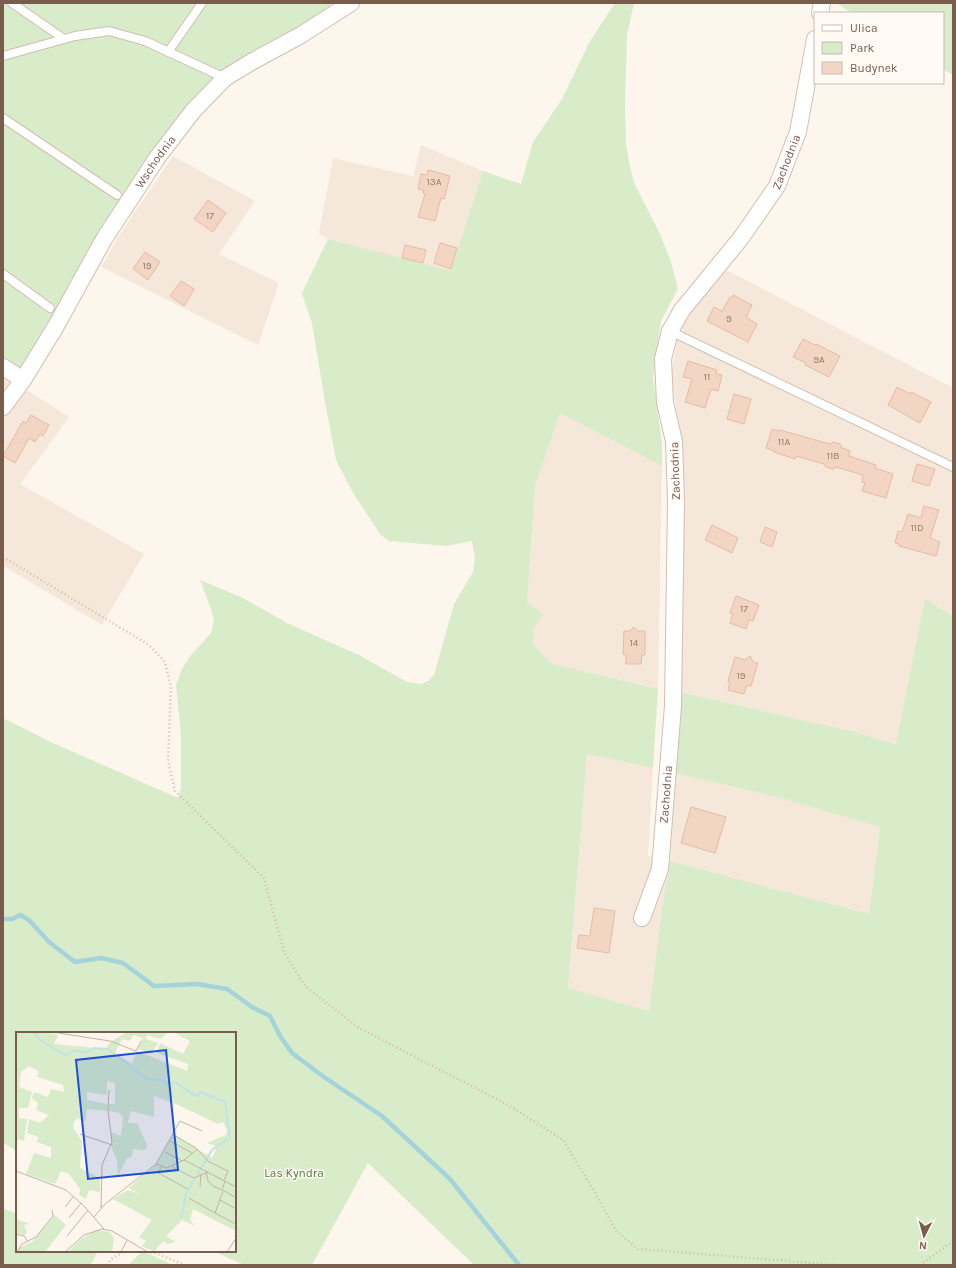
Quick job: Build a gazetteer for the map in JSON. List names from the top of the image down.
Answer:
{
  "streets": {
    "street": ["Wschodnia", "Zachodnia"]
  },
  "parks": ["Las Kyndra"],
  "house_numbers": [
    "13A",
    "17",
    "19",
    "9",
    "9A",
    "11",
    "11A",
    "11B",
    "11D",
    "17",
    "14",
    "19"
  ],
  "legend": ["Ulica", "Park", "Budynek"],
  "north": "bottom"
}
